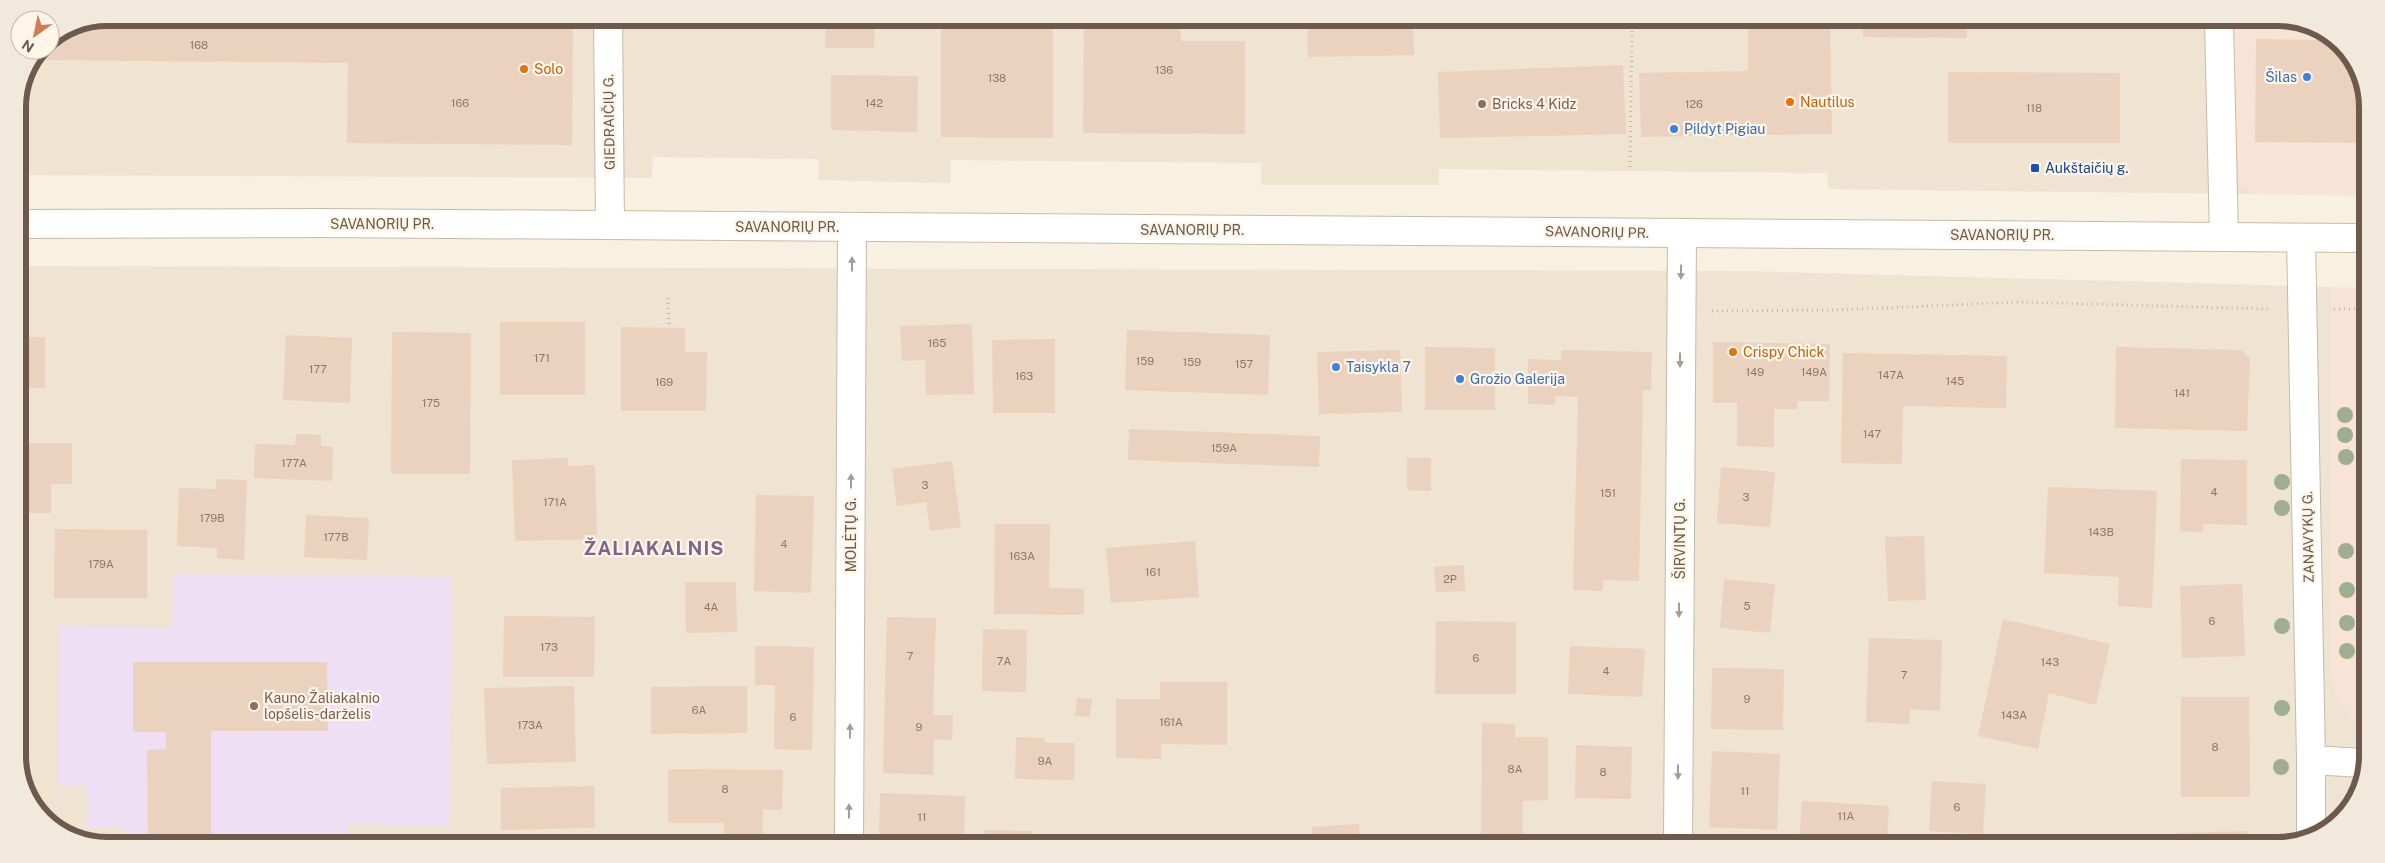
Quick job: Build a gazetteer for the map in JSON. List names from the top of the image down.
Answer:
{
  "streets": {
    "main road": [
      "GIEDRAIČIŲ G.",
      "SAVANORIŲ PR.",
      "MOLĖTŲ G.",
      "ZANAVYKŲ G.",
      "ŠIRVINTŲ G."
    ]
  },
  "crossings": [
    ["GIEDRAIČIŲ G.", "SAVANORIŲ PR."],
    ["SAVANORIŲ PR.", "MOLĖTŲ G."],
    ["SAVANORIŲ PR.", "ZANAVYKŲ G."],
    ["SAVANORIŲ PR.", "ŠIRVINTŲ G."]
  ],
  "one_way": ["MOLĖTŲ G.", "ŠIRVINTŲ G."],
  "districts": ["ŽALIAKALNIS"],
  "places": {
    "other": [
      "Solo",
      "Šilas",
      "Nautilus",
      "Bricks 4 Kidz",
      "Pildyt Pigiau",
      "Crispy Chick",
      "Taisykla 7",
      "Grožio Galerija",
      "Kauno Žaliakalnio lopšelis-darželis"
    ],
    "transit": ["Aukštaičių g."]
  },
  "house_numbers": [
    "168",
    "136",
    "138",
    "166",
    "142",
    "126",
    "118",
    "165",
    "171",
    "159",
    "159",
    "157",
    "177",
    "149",
    "149A",
    "147A",
    "163",
    "145",
    "169",
    "141",
    "175",
    "147",
    "159A",
    "177A",
    "3",
    "4",
    "151",
    "3",
    "171A",
    "179B",
    "143B",
    "177B",
    "4",
    "163A",
    "179A",
    "161",
    "2P",
    "5",
    "4A",
    "6",
    "173",
    "7",
    "6",
    "7A",
    "143",
    "4",
    "7",
    "9",
    "6A",
    "143A",
    "6",
    "161A",
    "173A",
    "9",
    "8",
    "9A",
    "8A",
    "8",
    "8",
    "11",
    "6",
    "11A",
    "11"
  ],
  "north": "bottom left"
}
